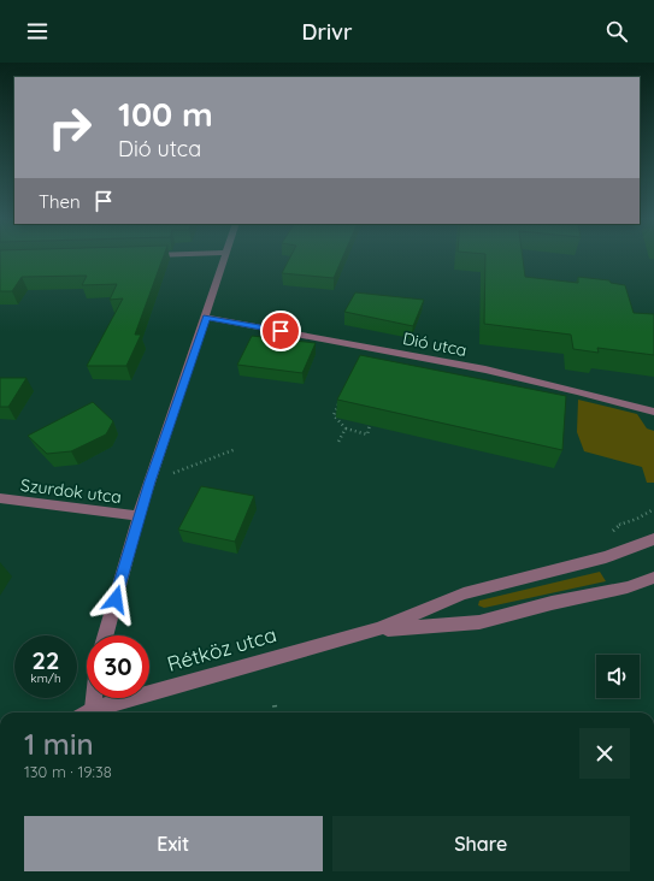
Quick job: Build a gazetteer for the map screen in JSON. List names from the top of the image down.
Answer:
{
  "streets": {
    "street": ["Dió utca", "Szurdok utca", "Rétköz utca"]
  },
  "page": {
    "header": "Drivr",
    "turn": ["100 m", "Dió utca"],
    "then": "Then",
    "speed": "22 km/h",
    "limit": "30",
    "heading": ["1 min", "130 m · 19:38"],
    "buttons": ["Exit", "Share"]
  }
}
